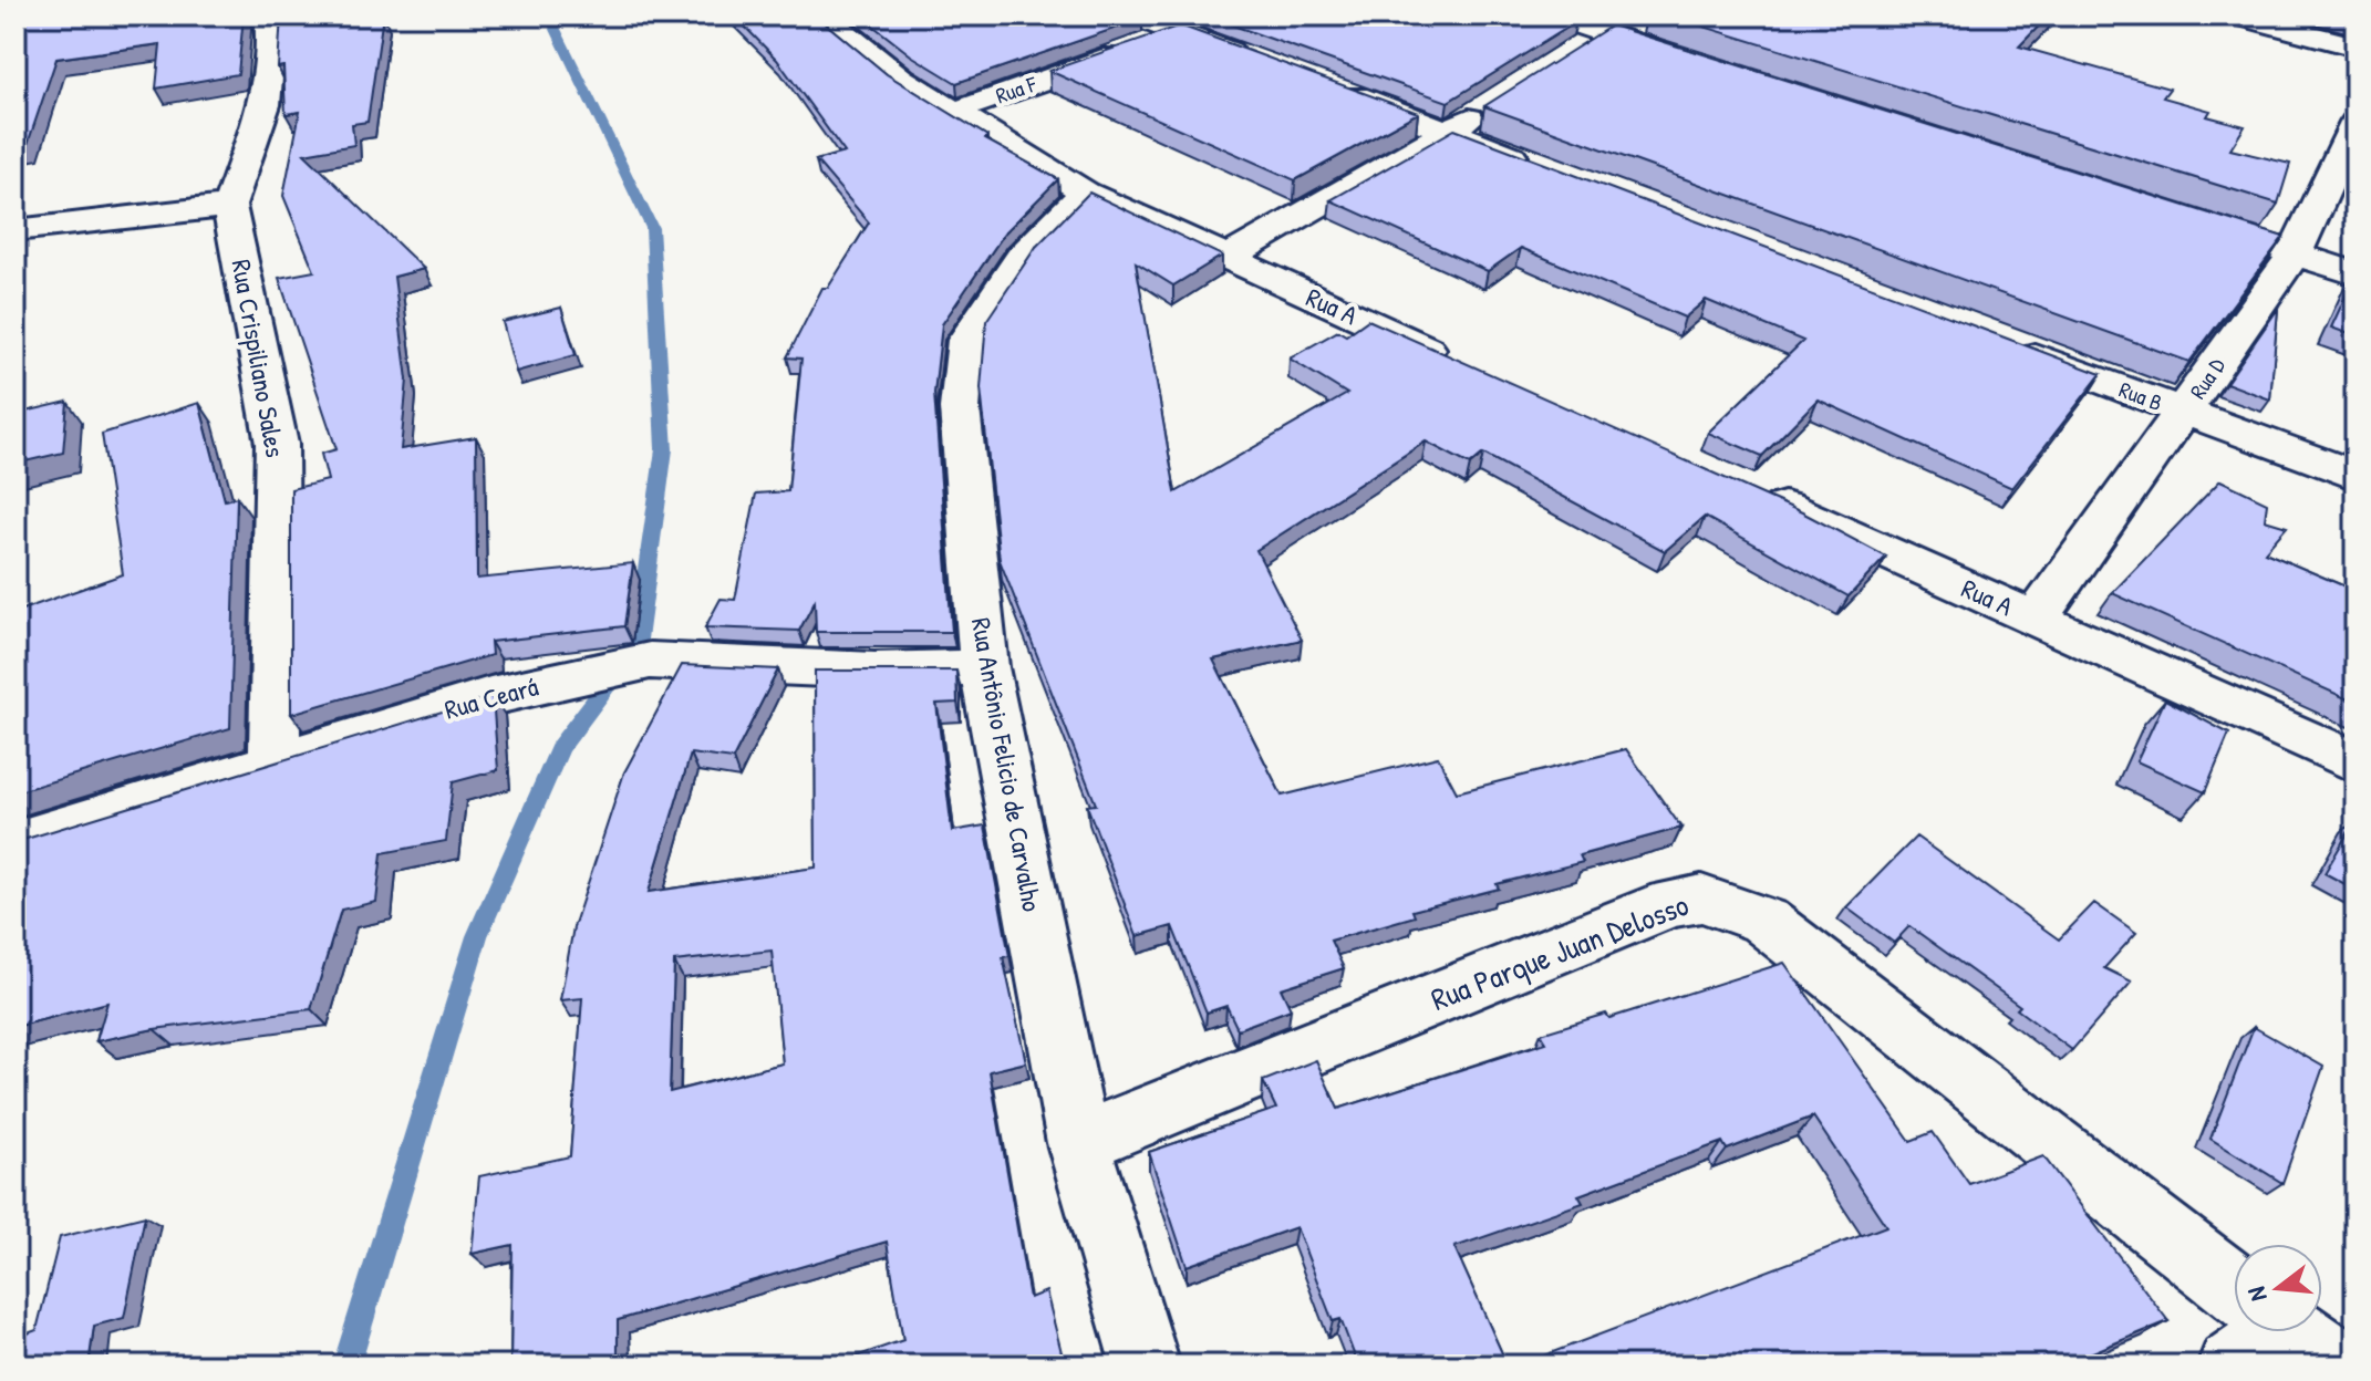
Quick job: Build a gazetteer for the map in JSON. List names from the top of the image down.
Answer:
{
  "streets": {
    "street": [
      "Rua F",
      "Rua A",
      "Rua Crispiliano Sales",
      "Rua D",
      "Rua B",
      "Rua Ceará",
      "Rua Antônio Felicio de Carvalho",
      "Rua Parque Juan Delosso"
    ]
  },
  "crossings": [
    ["Rua F", "Rua A"],
    ["Rua A", "Rua D"],
    ["Rua A", "Rua Antônio Felicio de Carvalho"],
    ["Rua Crispiliano Sales", "Rua Ceará"],
    ["Rua D", "Rua B"],
    ["Rua Ceará", "Rua Antônio Felicio de Carvalho"],
    ["Rua Antônio Felicio de Carvalho", "Rua Parque Juan Delosso"]
  ],
  "north": "left"
}
